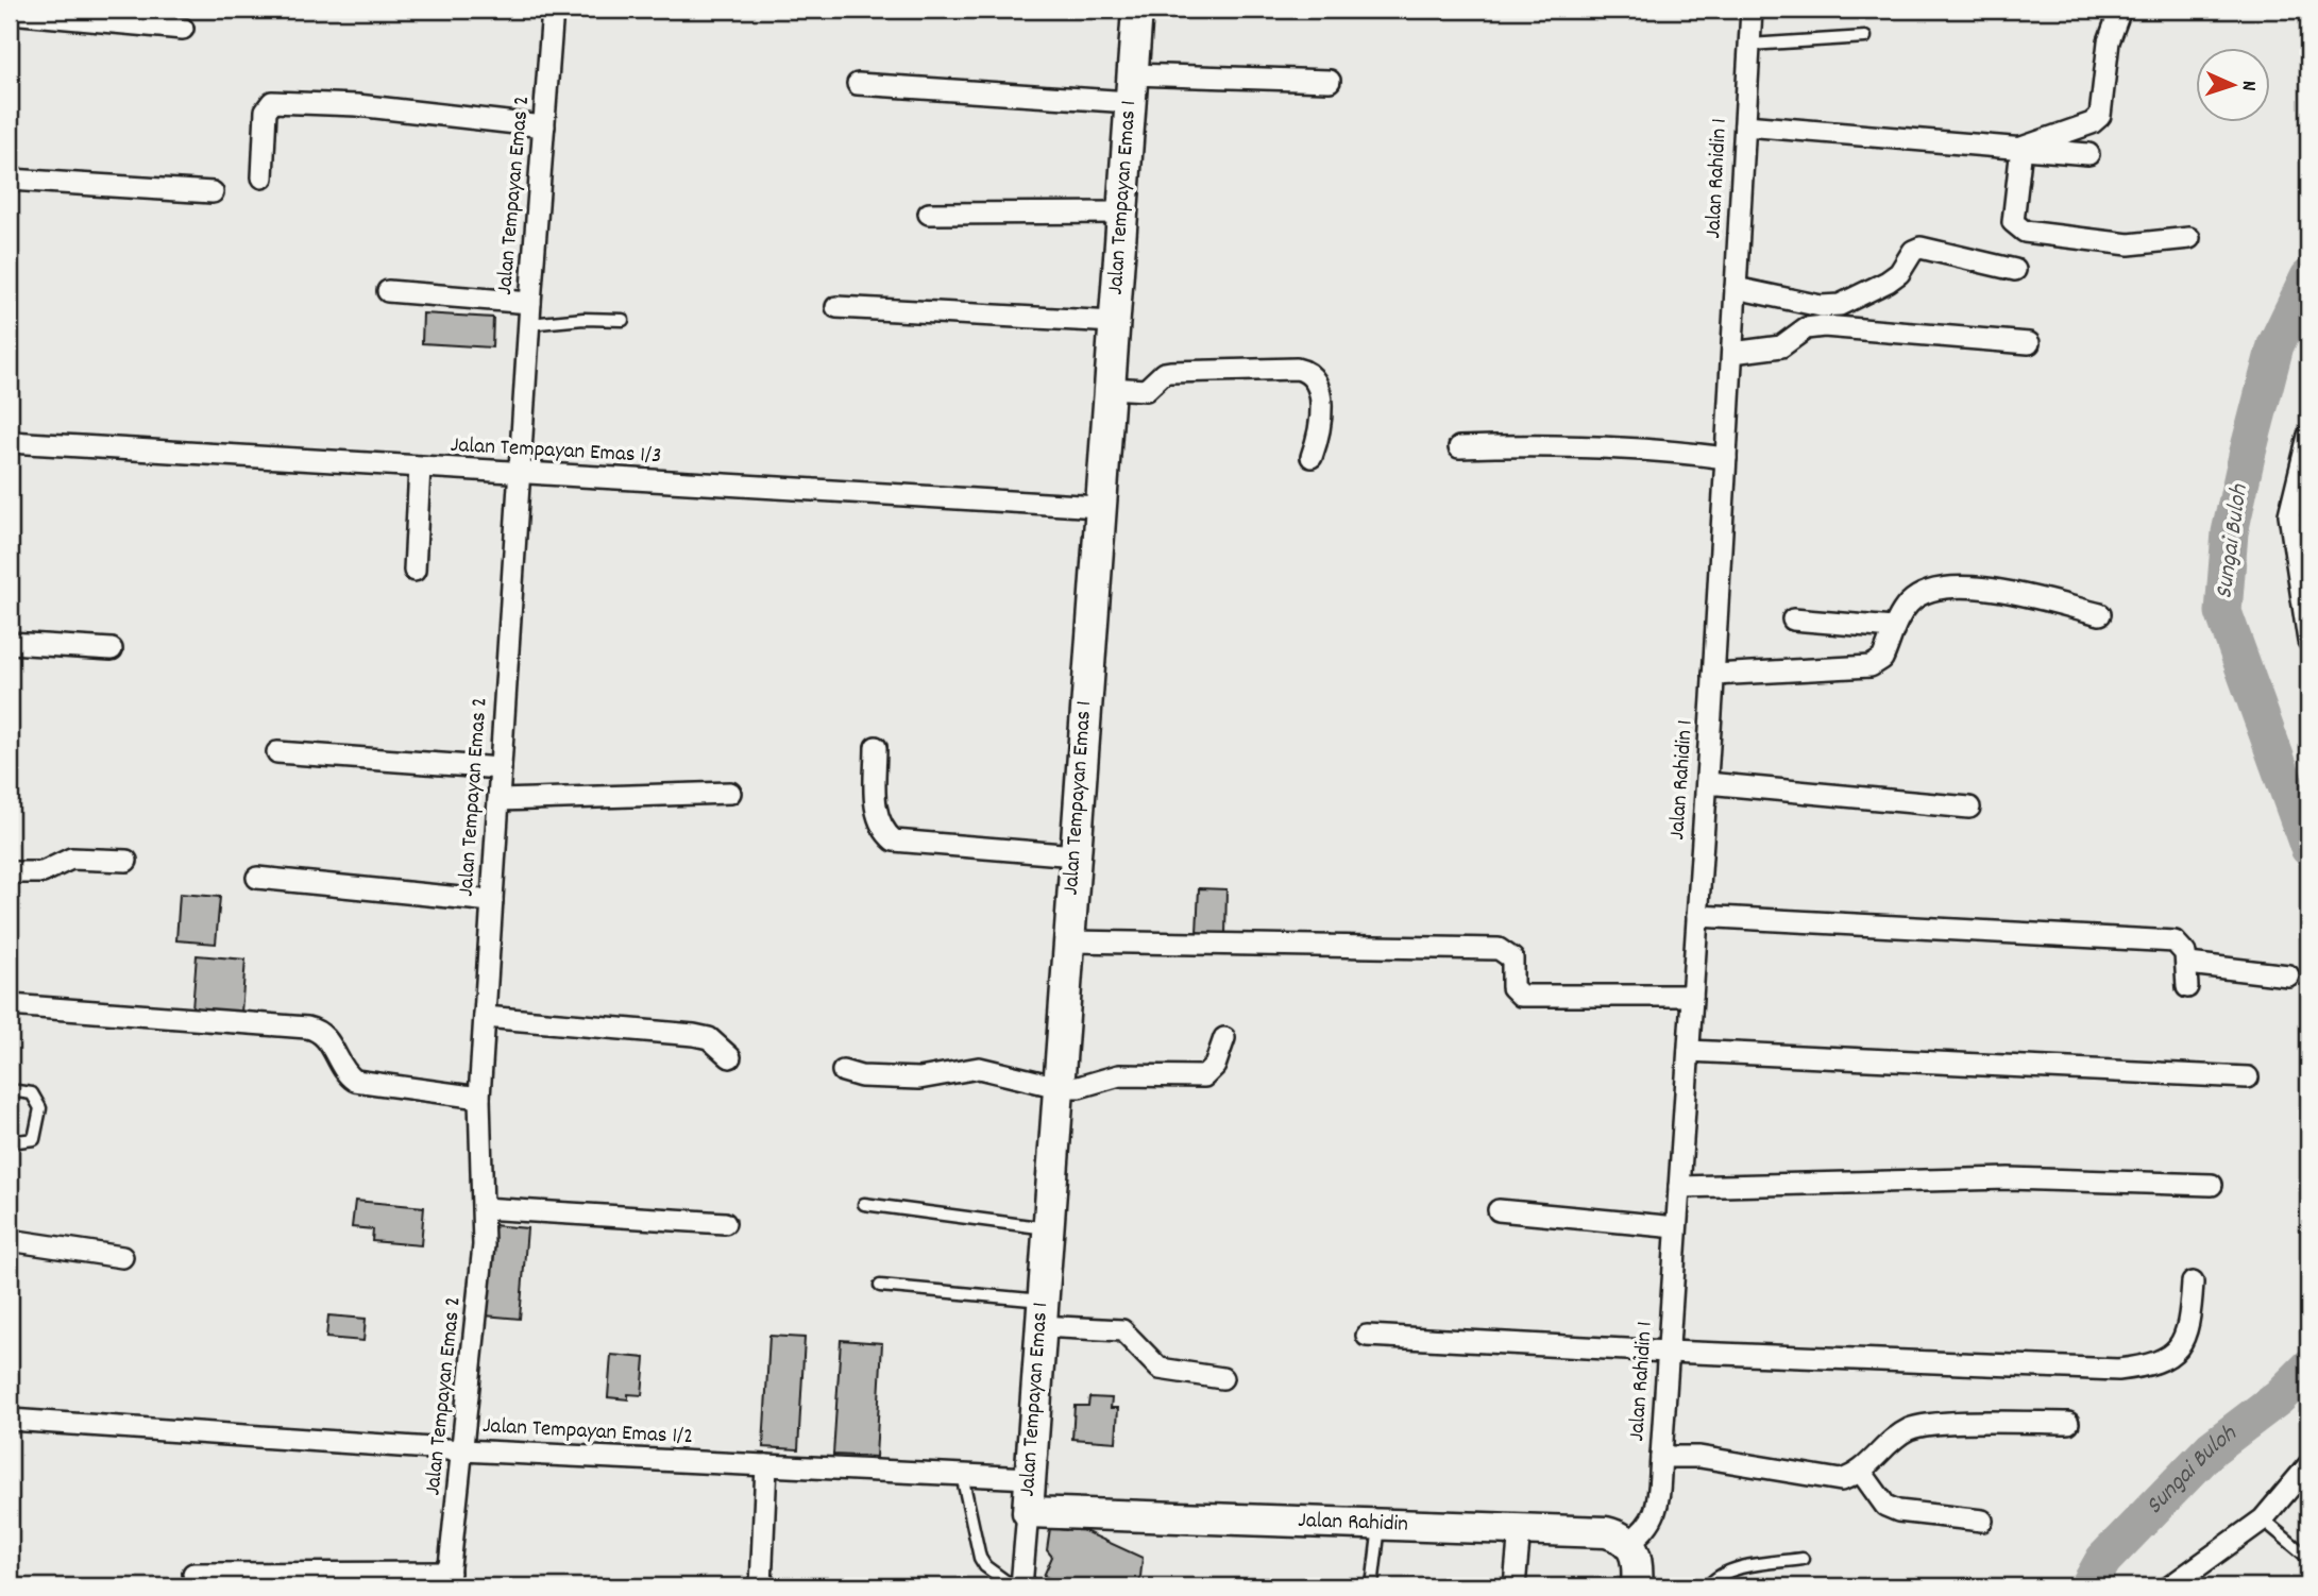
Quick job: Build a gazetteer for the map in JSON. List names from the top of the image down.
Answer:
{
  "streets": {
    "street": [
      "Jalan Rahidin 1",
      "Jalan Tempayan Emas 2",
      "Jalan Tempayan Emas 1",
      "Jalan Tempayan Emas 1/3",
      "Jalan Tempayan Emas 1/2",
      "Jalan Rahidin"
    ]
  },
  "crossings": [
    ["Jalan Rahidin 1", "Jalan Rahidin"],
    ["Jalan Tempayan Emas 2", "Jalan Tempayan Emas 1/3"],
    ["Jalan Tempayan Emas 2", "Jalan Tempayan Emas 1/2"],
    ["Jalan Tempayan Emas 1", "Jalan Tempayan Emas 1/3"],
    ["Jalan Tempayan Emas 1", "Jalan Tempayan Emas 1/2"],
    ["Jalan Tempayan Emas 1", "Jalan Rahidin"]
  ],
  "water": ["Sungai Buloh"],
  "north": "right"
}
